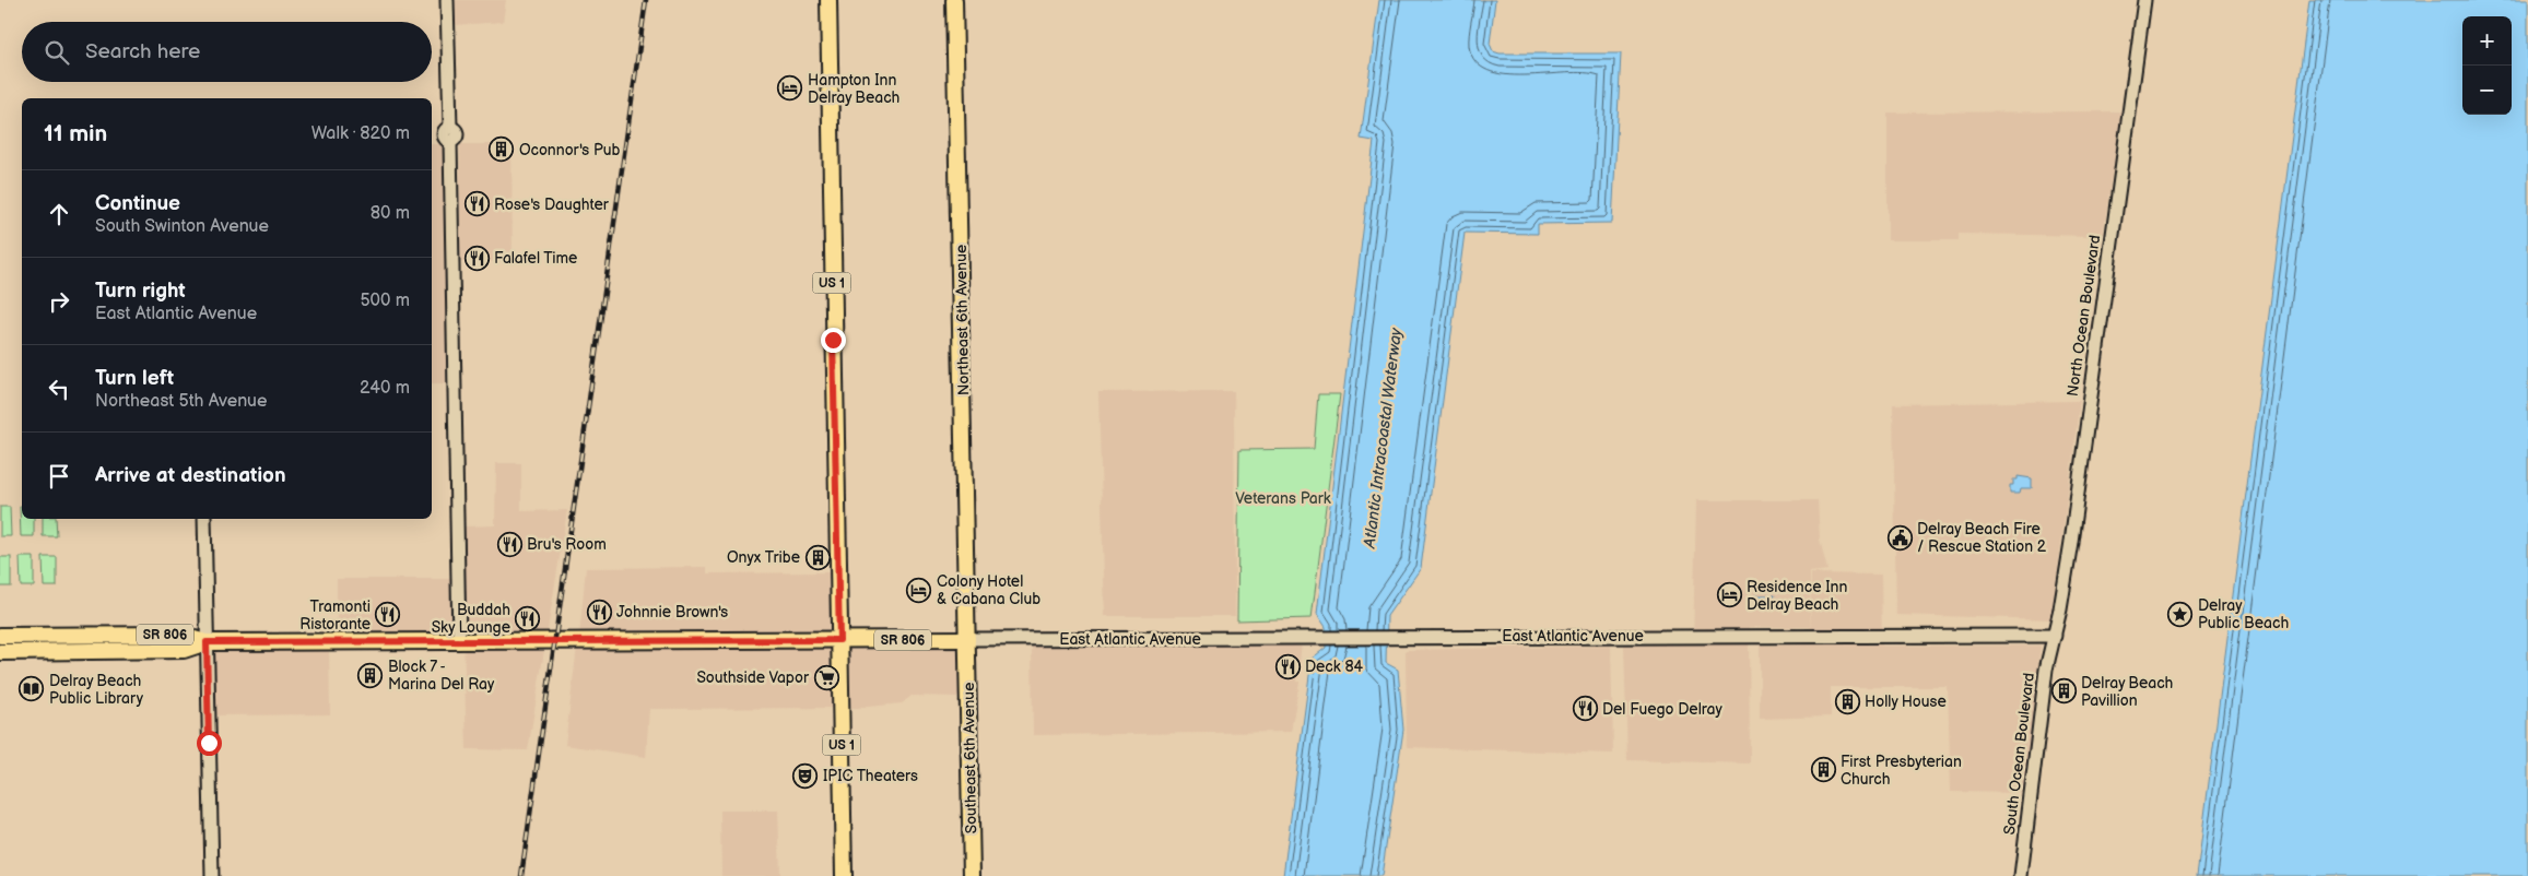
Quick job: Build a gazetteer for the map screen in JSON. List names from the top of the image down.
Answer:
{
  "streets": {
    "main road": [
      "US 1",
      "North Ocean Boulevard",
      "Northeast 6th Avenue",
      "SR 806",
      "East Atlantic Avenue",
      "South Ocean Boulevard",
      "Southeast 6th Avenue"
    ]
  },
  "crossings": [
    ["US 1", "East Atlantic Avenue"],
    ["North Ocean Boulevard", "East Atlantic Avenue"],
    ["North Ocean Boulevard", "South Ocean Boulevard"],
    ["Northeast 6th Avenue", "East Atlantic Avenue"],
    ["Northeast 6th Avenue", "Southeast 6th Avenue"],
    ["SR 806", "East Atlantic Avenue"],
    ["East Atlantic Avenue", "South Ocean Boulevard"],
    ["East Atlantic Avenue", "Southeast 6th Avenue"]
  ],
  "water": ["Atlantic Intracoastal Waterway"],
  "parks": ["Veterans Park"],
  "places": {
    "hotel": ["Hampton Inn Delray Beach", "Colony Hotel & Cabana Club", "Residence Inn Delray Beach"],
    "building": [
      "Oconnor's Pub",
      "Onyx Tribe",
      "Block 7 - Marina Del Ray",
      "Delray Beach Pavillion",
      "Holly House",
      "First Presbyterian Church"
    ],
    "restaurant": [
      "Rose's Daughter",
      "Falafel Time",
      "Bru's Room",
      "Johnnie Brown's",
      "Tramonti Ristorante",
      "Buddah Sky Lounge",
      "Deck 84",
      "Del Fuego Delray"
    ],
    "public building": ["Delray Beach Fire / Rescue Station 2"],
    "place": ["Delray Public Beach"],
    "supermarket": ["Southside Vapor"],
    "library": ["Delray Beach Public Library"],
    "theatre": ["IPIC Theaters"]
  },
  "page": {
    "map_buttons": ["+", "−"],
    "search": "Search here",
    "heading": ["11 min", "Walk · 820 m"],
    "list": [
      ["Continue", "South Swinton Avenue", "80 m"],
      ["Turn right", "East Atlantic Avenue", "500 m"],
      ["Turn left", "Northeast 5th Avenue", "240 m"],
      "Arrive at destination"
    ]
  }
}
